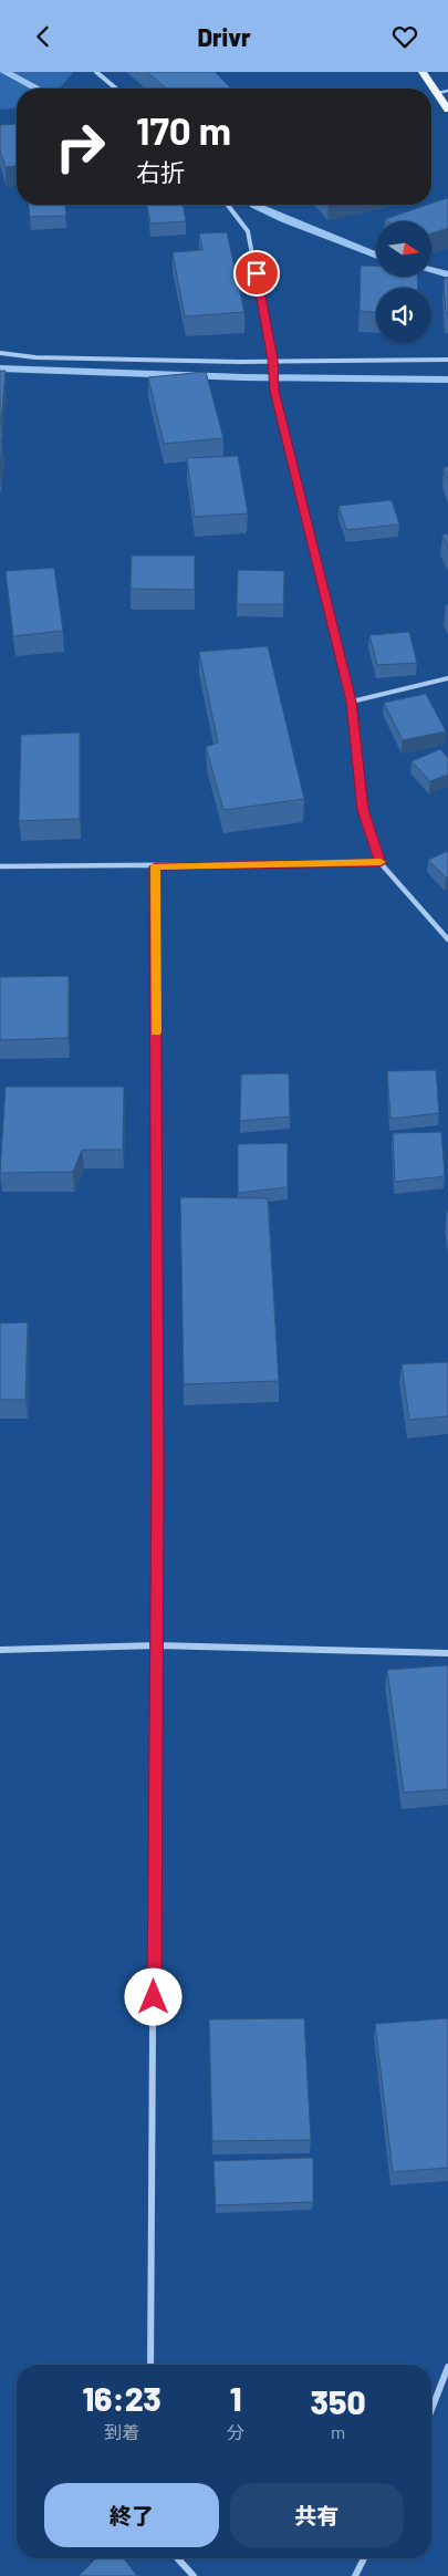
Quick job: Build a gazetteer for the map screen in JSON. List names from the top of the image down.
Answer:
{
  "north": "right",
  "page": {
    "header": "Drivr",
    "turn": ["170 m", "右折"],
    "eta": [
      "16:23",
      "到着",
      "1",
      "分",
      "350",
      "m"
    ],
    "buttons": ["終了", "共有"]
  }
}
